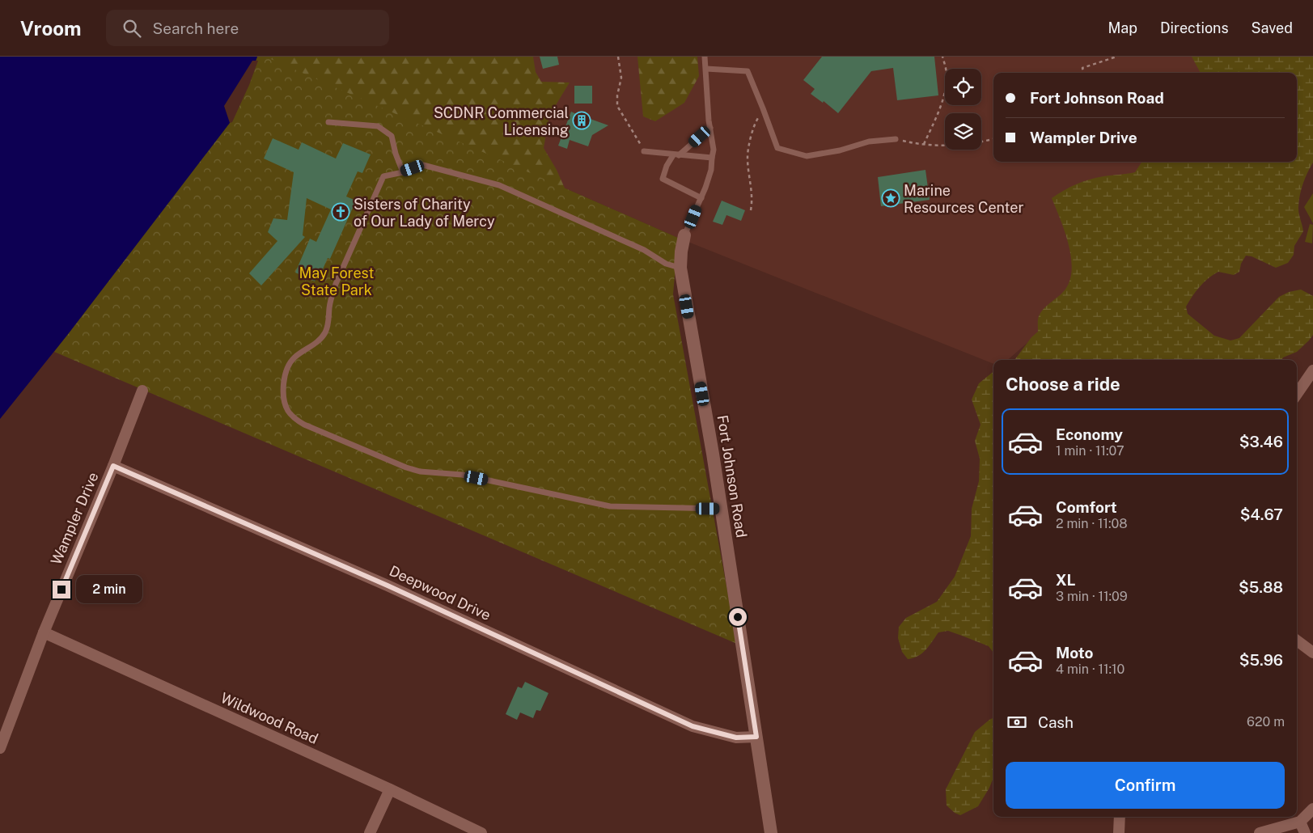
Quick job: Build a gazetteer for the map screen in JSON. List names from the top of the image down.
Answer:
{
  "streets": {
    "street": [
      "Fort Johnson Road",
      "Wampler Drive",
      "Deepwood Drive",
      "Wildwood Road"
    ]
  },
  "crossings": [
    ["Fort Johnson Road", "Deepwood Drive"],
    ["Wampler Drive", "Deepwood Drive"],
    ["Wampler Drive", "Wildwood Road"]
  ],
  "parks": ["May Forest State Park"],
  "places": {
    "building": ["SCDNR Commercial Licensing"],
    "place": ["Marine Resources Center"],
    "church": ["Sisters of Charity of Our Lady of Mercy"]
  },
  "page": {
    "header": "Vroom",
    "search": "Search here",
    "nav": ["Map", "Directions", "Saved"],
    "banner": ["Fort Johnson Road", "Wampler Drive"],
    "heading": "Choose a ride",
    "list": [
      {
        "name": "Economy",
        "note": "1 min · 11:07",
        "value": "$3.46"
      },
      {
        "name": "Comfort",
        "note": "2 min · 11:08",
        "value": "$4.67"
      },
      {
        "name": "XL",
        "note": "3 min · 11:09",
        "value": "$5.88"
      },
      {
        "name": "Moto",
        "note": "4 min · 11:10",
        "value": "$5.96"
      }
    ],
    "bubble": "2 min",
    "pay": ["Cash", "620 m"],
    "buttons": "Confirm"
  }
}
